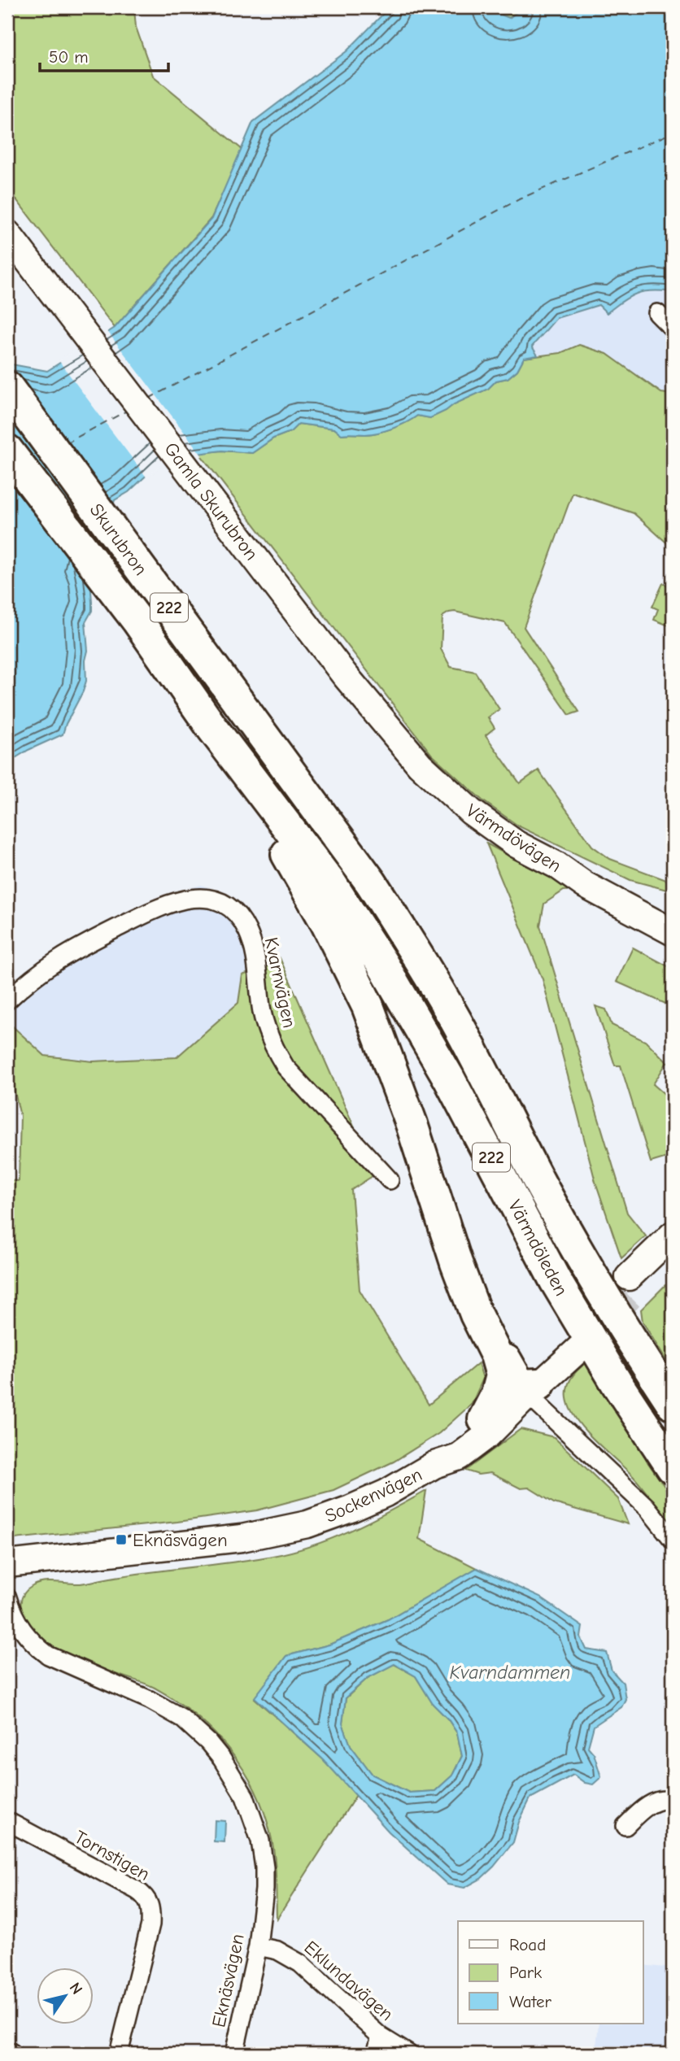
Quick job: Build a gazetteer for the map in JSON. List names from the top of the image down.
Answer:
{
  "streets": {
    "highway": ["Skurubron", "222", "Värmdöleden"],
    "main road": ["Gamla Skurubron", "Värmdövägen", "Sockenvägen"],
    "street": [
      "Kvarnvägen",
      "Tornstigen",
      "Eknäsvägen",
      "Eklundavägen"
    ]
  },
  "crossings": [
    ["Gamla Skurubron", "Värmdövägen"],
    ["Skurubron", "Värmdöleden"],
    ["Eknäsvägen", "Eklundavägen"]
  ],
  "water": ["Kvarndammen"],
  "places": {
    "transit": ["Eknäsvägen"]
  },
  "legend": ["Road", "Park", "Water"],
  "scale_bar": "50 m",
  "north": "top right"
}
